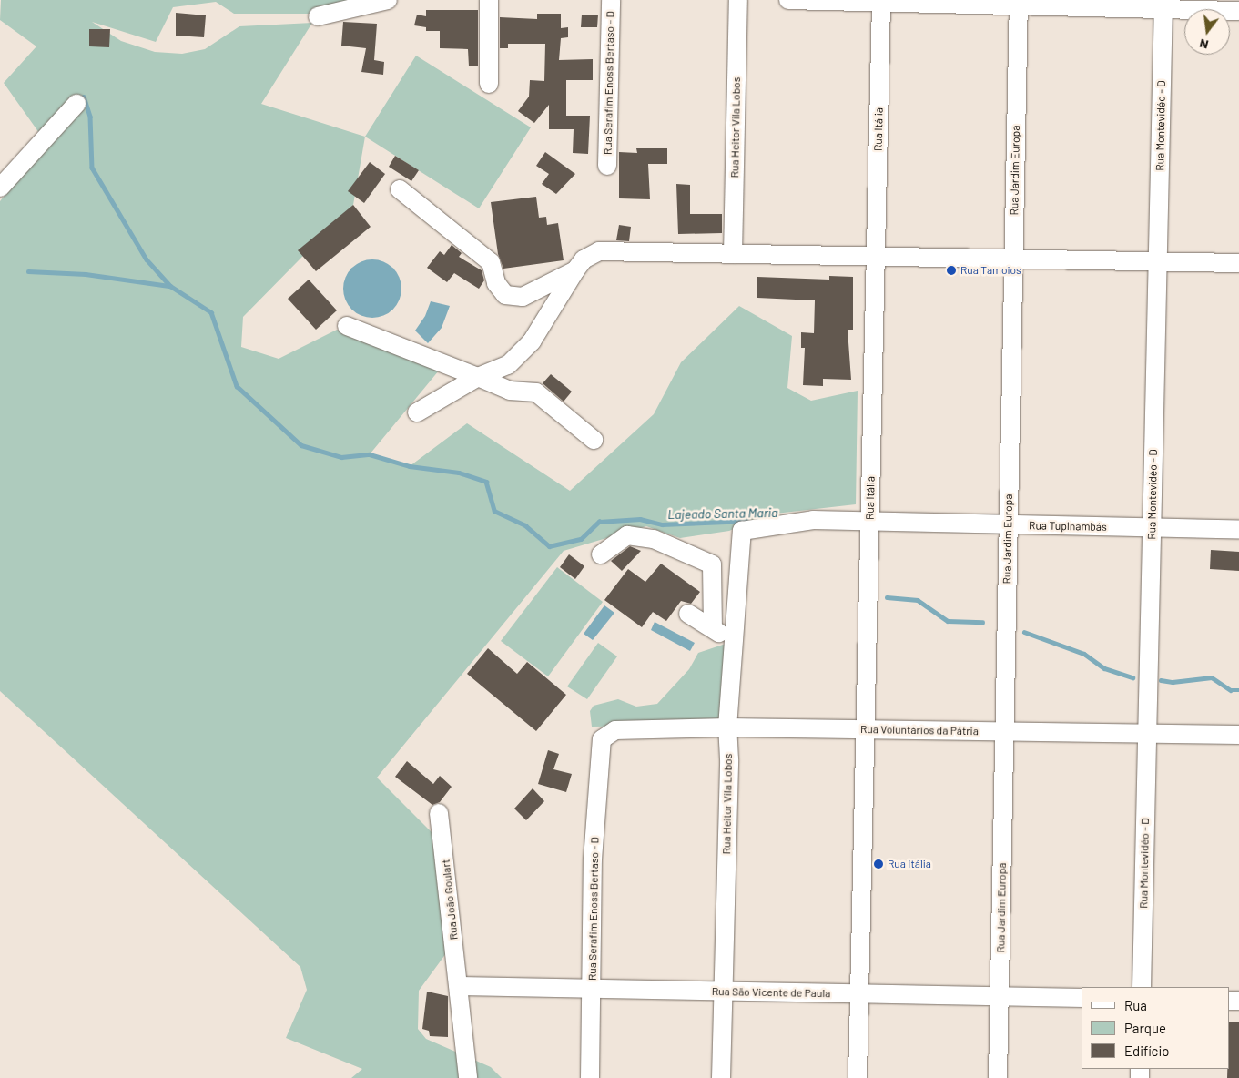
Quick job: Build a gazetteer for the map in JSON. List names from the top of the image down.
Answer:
{
  "streets": {
    "street": [
      "Rua Serafim Enoss Bertaso - D",
      "Rua Montevidéo - D",
      "Rua Heitor Vila Lobos",
      "Rua Itália",
      "Rua Jardim Europa",
      "Rua Tupinambás",
      "Rua Voluntários da Pátria",
      "Rua João Goulart",
      "Rua São Vicente de Paula"
    ]
  },
  "crossings": [
    ["Rua Serafim Enoss Bertaso - D", "Rua Voluntários da Pátria"],
    ["Rua Serafim Enoss Bertaso - D", "Rua São Vicente de Paula"],
    ["Rua Montevidéo - D", "Rua Tupinambás"],
    ["Rua Montevidéo - D", "Rua Voluntários da Pátria"],
    ["Rua Heitor Vila Lobos", "Rua Tupinambás"],
    ["Rua Heitor Vila Lobos", "Rua Voluntários da Pátria"],
    ["Rua Heitor Vila Lobos", "Rua São Vicente de Paula"],
    ["Rua Itália", "Rua Tupinambás"],
    ["Rua Itália", "Rua Voluntários da Pátria"],
    ["Rua Itália", "Rua São Vicente de Paula"],
    ["Rua Jardim Europa", "Rua Tupinambás"],
    ["Rua Jardim Europa", "Rua Voluntários da Pátria"],
    ["Rua Jardim Europa", "Rua São Vicente de Paula"],
    ["Rua João Goulart", "Rua São Vicente de Paula"]
  ],
  "water": ["Lajeado Santa Maria"],
  "places": ["Rua Tamoios", "Rua Itália"],
  "legend": ["Rua", "Parque", "Edifício"],
  "north": "bottom"
}
